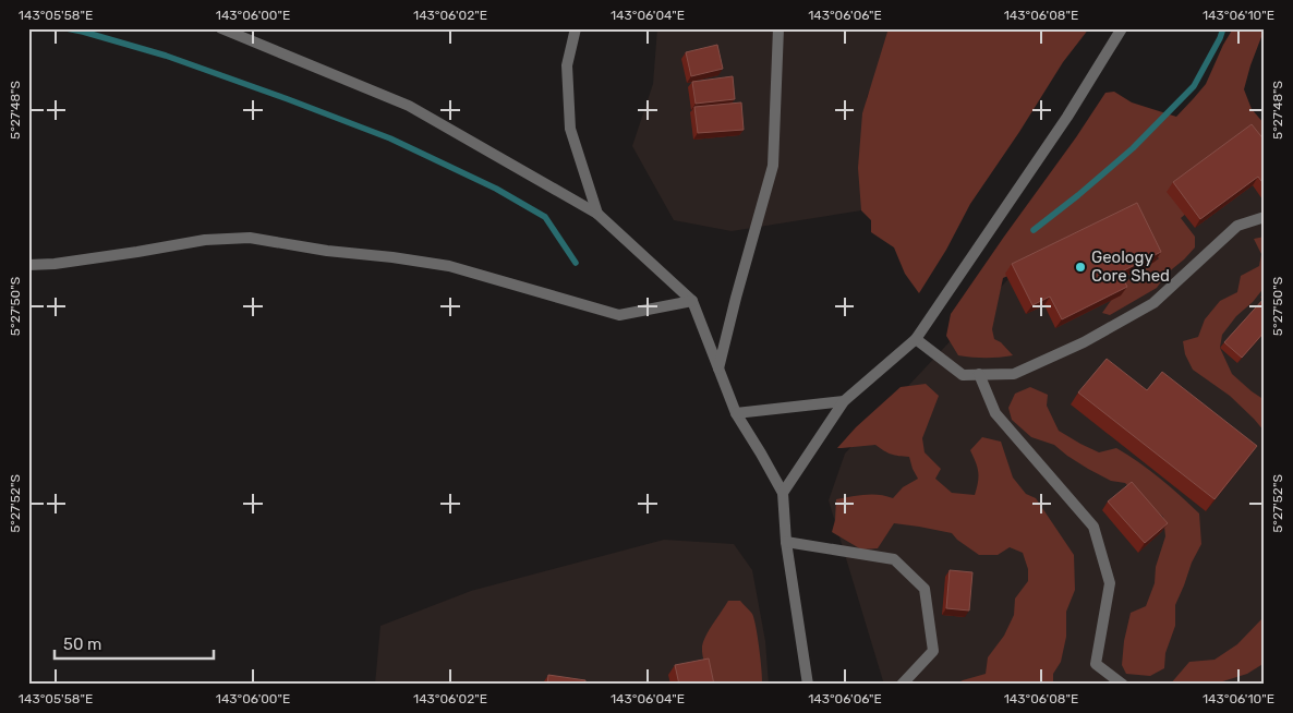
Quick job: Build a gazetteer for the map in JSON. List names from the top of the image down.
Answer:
{
  "places": ["Geology Core Shed"],
  "scale_bar": "50 m",
  "coordinates": [
    "143°05'58\"E",
    "143°06'00\"E",
    "143°06'02\"E",
    "143°06'04\"E",
    "143°06'06\"E",
    "143°06'08\"E",
    "143°06'10\"E",
    "5°27'48\"S",
    "5°27'50\"S",
    "5°27'52\"S"
  ]
}
